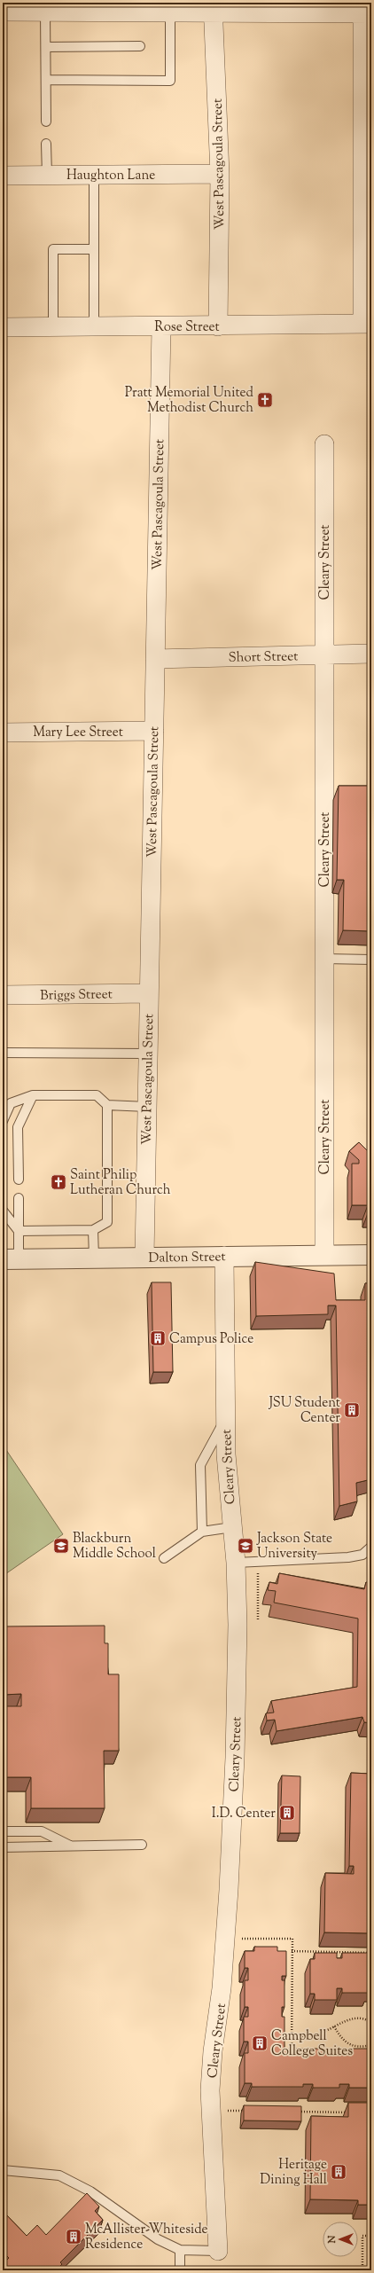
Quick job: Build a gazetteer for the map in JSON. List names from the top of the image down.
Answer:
{
  "streets": {
    "street": [
      "West Pascagoula Street",
      "Haughton Lane",
      "Rose Street",
      "Cleary Street",
      "Short Street",
      "Mary Lee Street",
      "Briggs Street",
      "Dalton Street"
    ]
  },
  "crossings": [
    ["West Pascagoula Street", "Haughton Lane"],
    ["West Pascagoula Street", "Rose Street"],
    ["West Pascagoula Street", "Short Street"],
    ["West Pascagoula Street", "Mary Lee Street"],
    ["West Pascagoula Street", "Briggs Street"],
    ["West Pascagoula Street", "Dalton Street"],
    ["Cleary Street", "Short Street"],
    ["Cleary Street", "Dalton Street"]
  ],
  "places": {
    "church": ["Pratt Memorial United Methodist Church", "Saint Philip Lutheran Church"],
    "building": [
      "Campus Police",
      "JSU Student Center",
      "I.D. Center",
      "Campbell College Suites",
      "Heritage Dining Hall",
      "McAllister-Whiteside Residence"
    ],
    "school or university": ["Blackburn Middle School", "Jackson State University"]
  },
  "north": "left"
}
